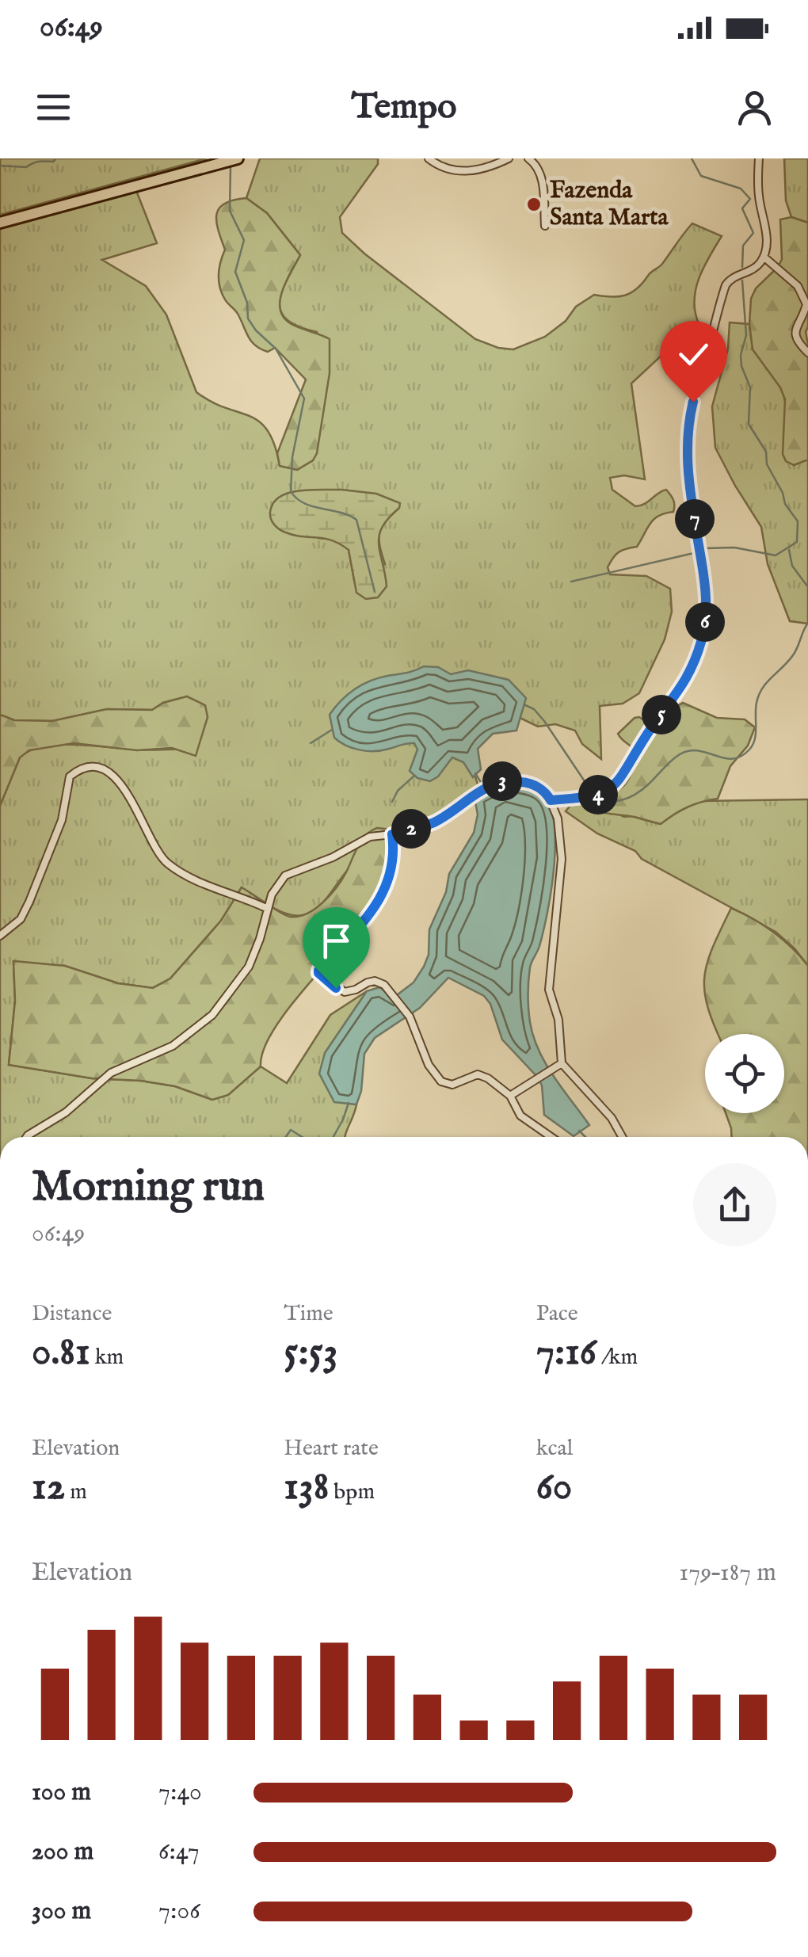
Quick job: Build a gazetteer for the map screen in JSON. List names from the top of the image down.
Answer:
{
  "places": ["Fazenda Santa Marta"],
  "page": {
    "status": "06:49",
    "header": "Tempo",
    "pins": [
      "7",
      "6",
      "5",
      "3",
      "4",
      "2"
    ],
    "heading": ["Morning run", "06:49"],
    "stats": [
      ["Distance", "0.81 km"],
      ["Time", "5:53"],
      ["Pace", "7:16 /km"],
      ["Elevation", "12 m"],
      ["Heart rate", "138 bpm"],
      ["kcal", "60"]
    ],
    "chart": ["Elevation", "179–187 m"],
    "list": [
      {
        "name": "100 m",
        "note": "7:40"
      },
      {
        "name": "200 m",
        "note": "6:47"
      },
      {
        "name": "300 m",
        "note": "7:06"
      }
    ]
  }
}
